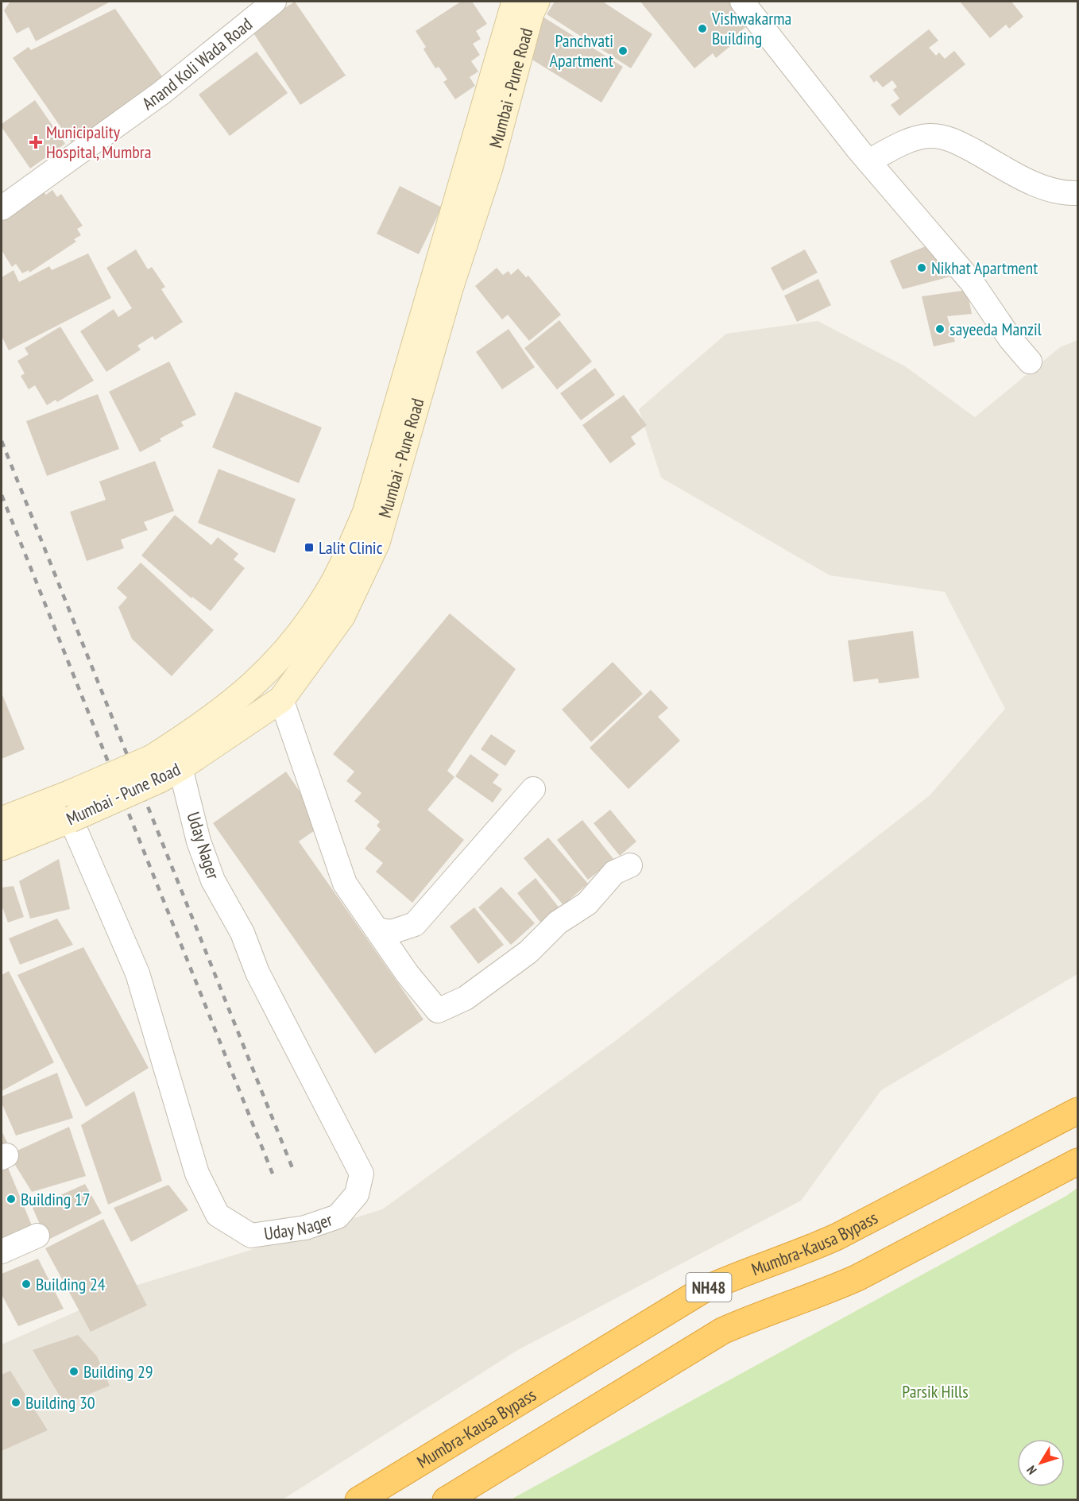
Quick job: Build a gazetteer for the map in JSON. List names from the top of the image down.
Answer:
{
  "streets": {
    "highway": ["Mumbra-Kausa Bypass", "NH48"],
    "main road": ["Mumbai - Pune Road"],
    "street": ["Anand Koli Wada Road", "Uday Nager"]
  },
  "crossings": [
    ["Mumbai - Pune Road", "Uday Nager"]
  ],
  "parks": ["Parsik Hills"],
  "places": {
    "other": [
      "Vishwakarma Building",
      "Panchvati Apartment",
      "Nikhat Apartment",
      "sayeeda Manzil",
      "Building 17",
      "Building 24",
      "Building 29",
      "Building 30"
    ],
    "health": ["Municipality Hospital, Mumbra"],
    "transit": ["Lalit Clinic"]
  },
  "north": "bottom left"
}
